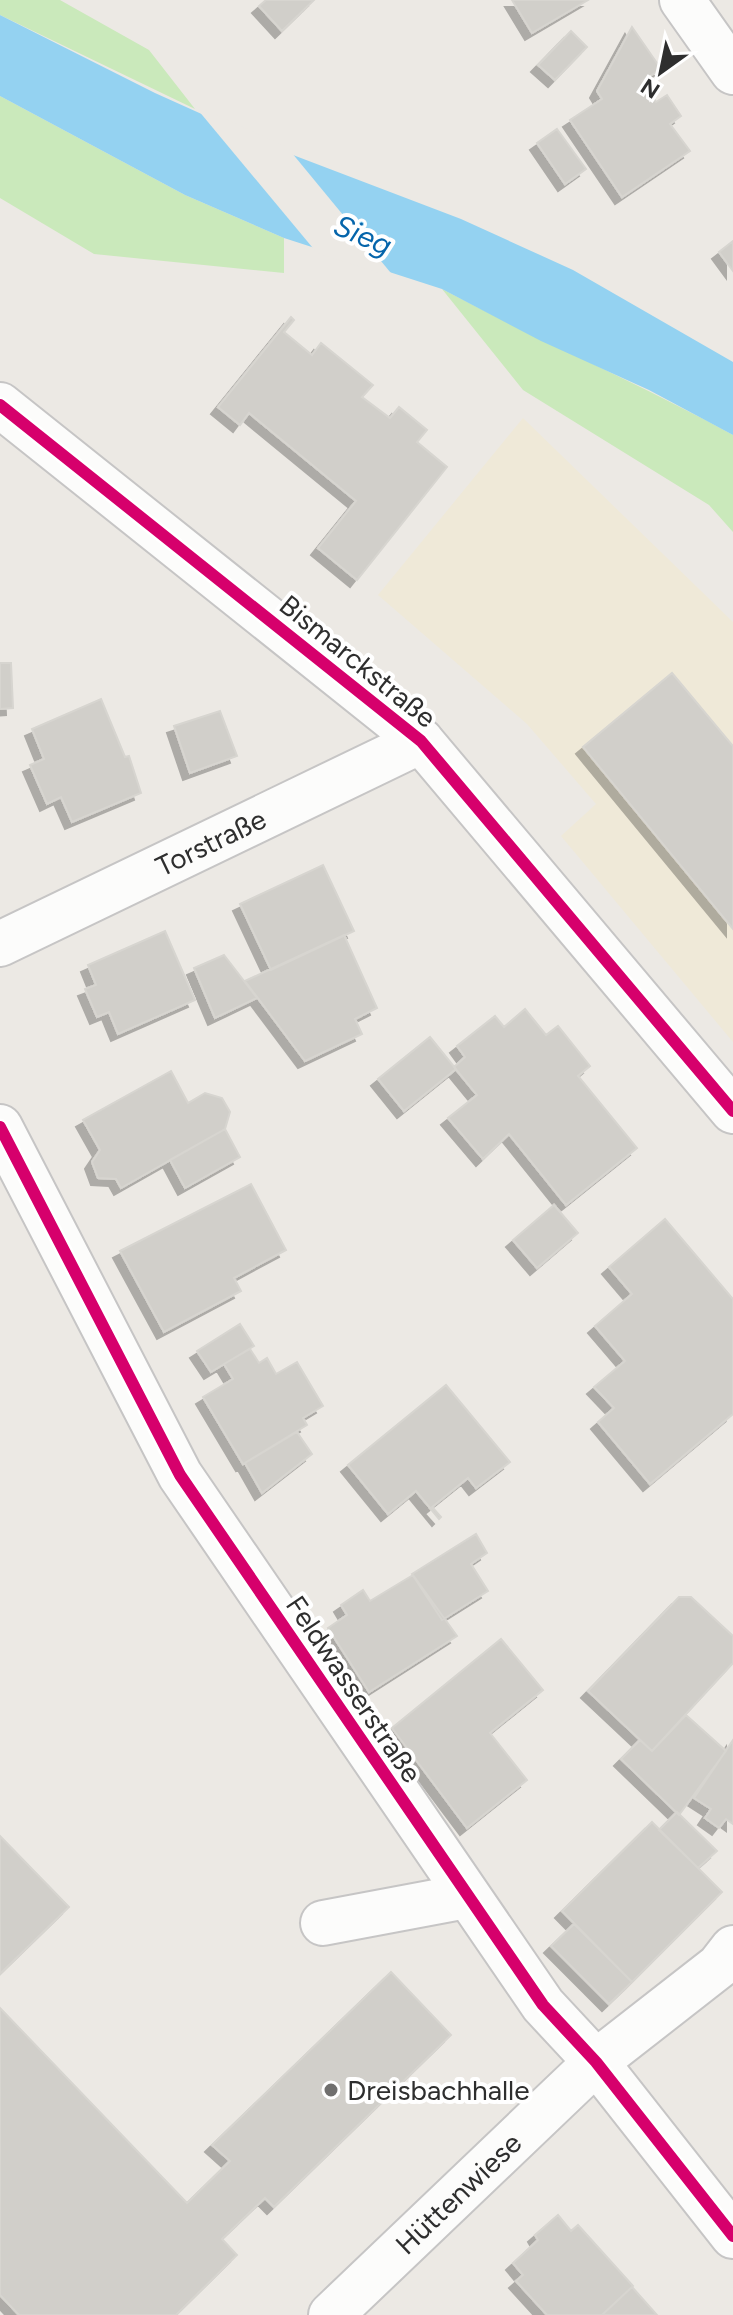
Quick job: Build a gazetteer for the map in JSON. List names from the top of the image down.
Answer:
{
  "streets": {
    "street": [
      "Bismarckstraße",
      "Torstraße",
      "Feldwasserstraße",
      "Hüttenwiese"
    ]
  },
  "crossings": [
    ["Bismarckstraße", "Torstraße"],
    ["Feldwasserstraße", "Hüttenwiese"]
  ],
  "water": ["Sieg"],
  "places": ["Dreisbachhalle"],
  "north": "bottom left"
}
